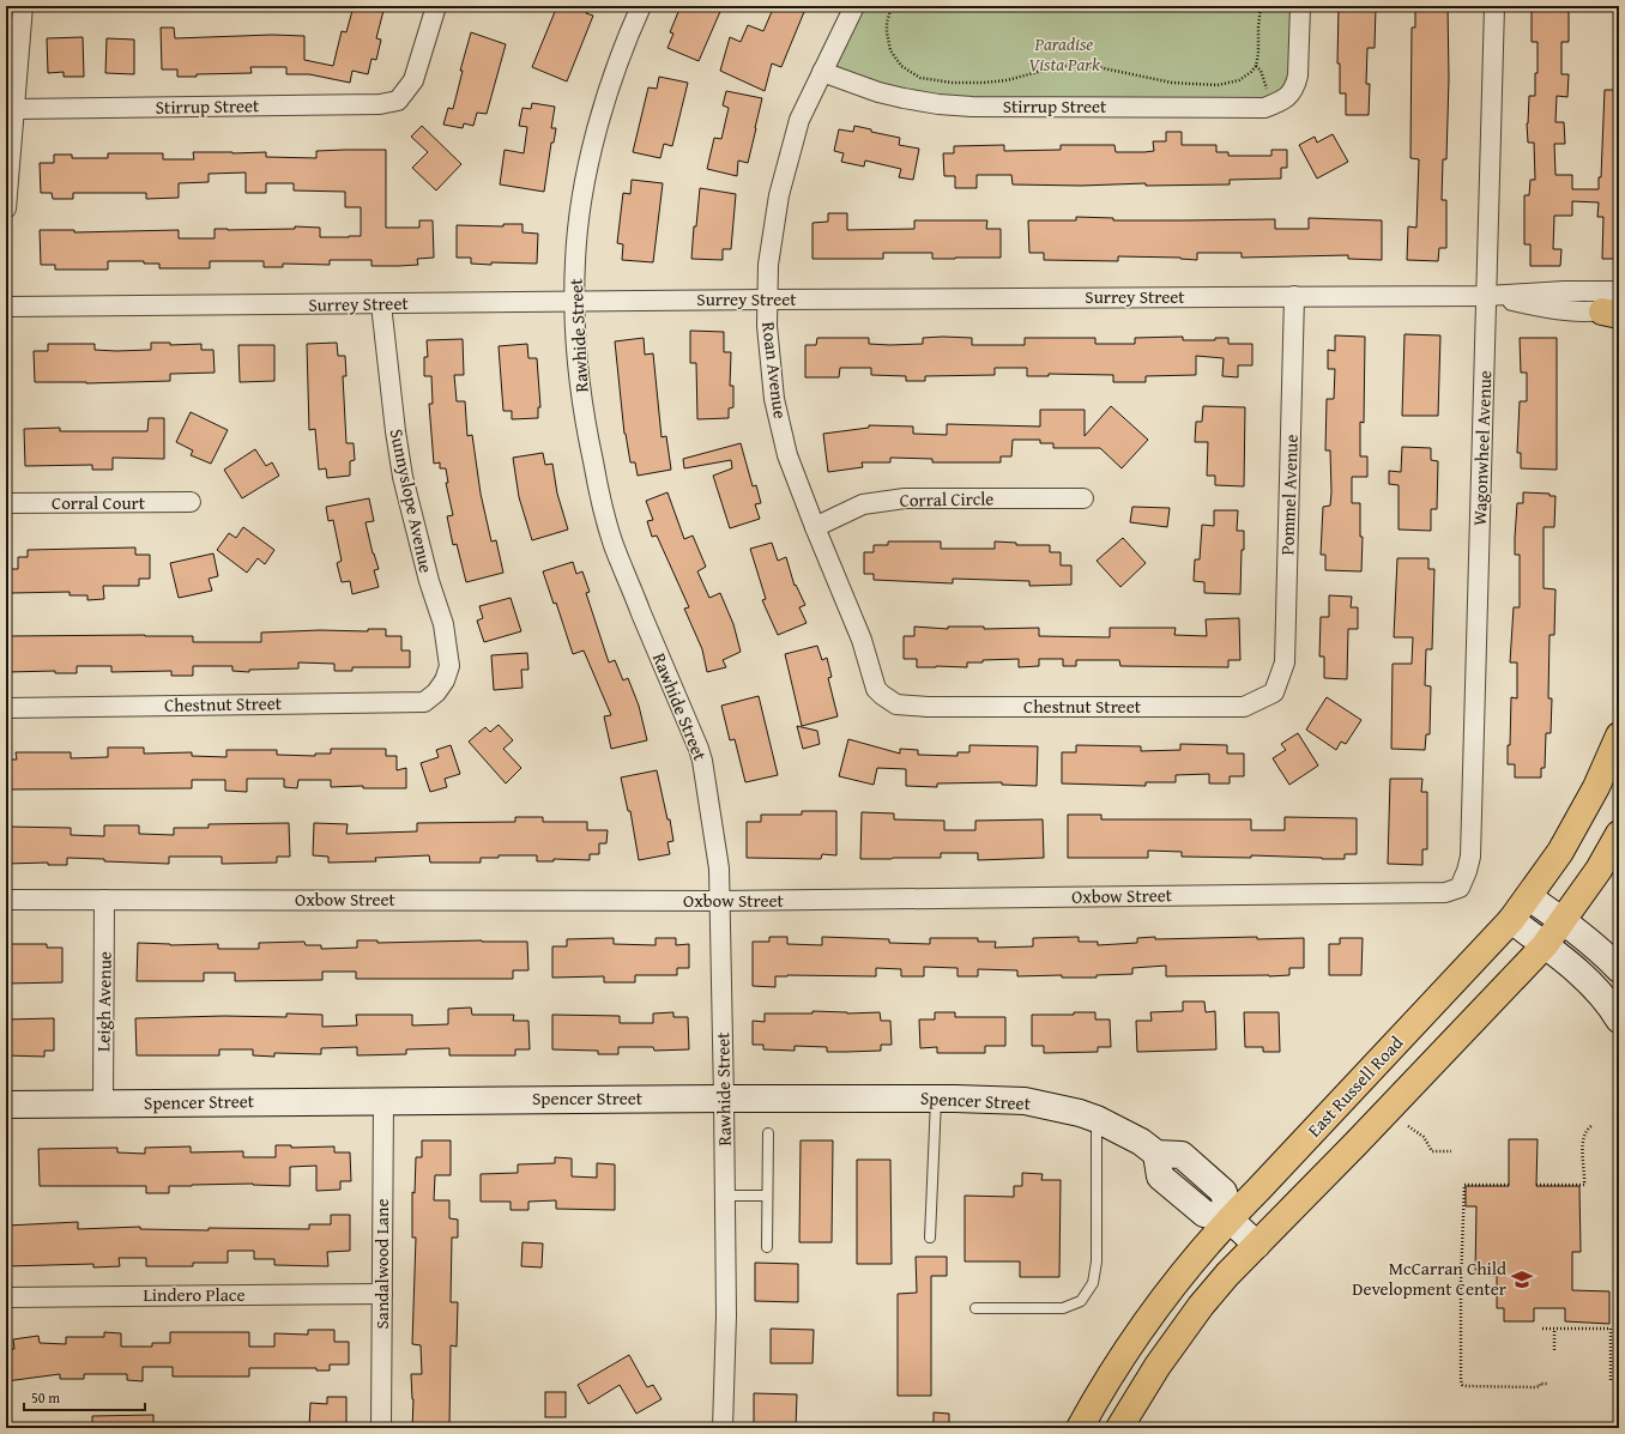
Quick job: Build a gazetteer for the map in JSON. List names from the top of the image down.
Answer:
{
  "streets": {
    "main road": ["East Russell Road"],
    "street": [
      "Stirrup Street",
      "Surrey Street",
      "Rawhide Street",
      "Roan Avenue",
      "Wagonwheel Avenue",
      "Pommel Avenue",
      "Corral Circle",
      "Sunnyslope Avenue",
      "Corral Court",
      "Chestnut Street",
      "Oxbow Street",
      "Leigh Avenue",
      "Spencer Street",
      "Sandalwood Lane",
      "Lindero Place"
    ]
  },
  "crossings": [
    ["Stirrup Street", "Roan Avenue"],
    ["Surrey Street", "Rawhide Street"],
    ["Surrey Street", "Roan Avenue"],
    ["Surrey Street", "Wagonwheel Avenue"],
    ["Surrey Street", "Pommel Avenue"],
    ["Surrey Street", "Sunnyslope Avenue"],
    ["Rawhide Street", "Oxbow Street"],
    ["Rawhide Street", "Spencer Street"],
    ["Roan Avenue", "Corral Circle"],
    ["Roan Avenue", "Chestnut Street"],
    ["Wagonwheel Avenue", "Oxbow Street"],
    ["Pommel Avenue", "Chestnut Street"],
    ["Sunnyslope Avenue", "Chestnut Street"],
    ["Oxbow Street", "Leigh Avenue"],
    ["Leigh Avenue", "Spencer Street"],
    ["East Russell Road", "Spencer Street"],
    ["Spencer Street", "Sandalwood Lane"],
    ["Sandalwood Lane", "Lindero Place"]
  ],
  "parks": ["Paradise Vista Park"],
  "places": {
    "school or university": ["McCarran Child Development Center"]
  },
  "scale_bar": "50 m"
}
